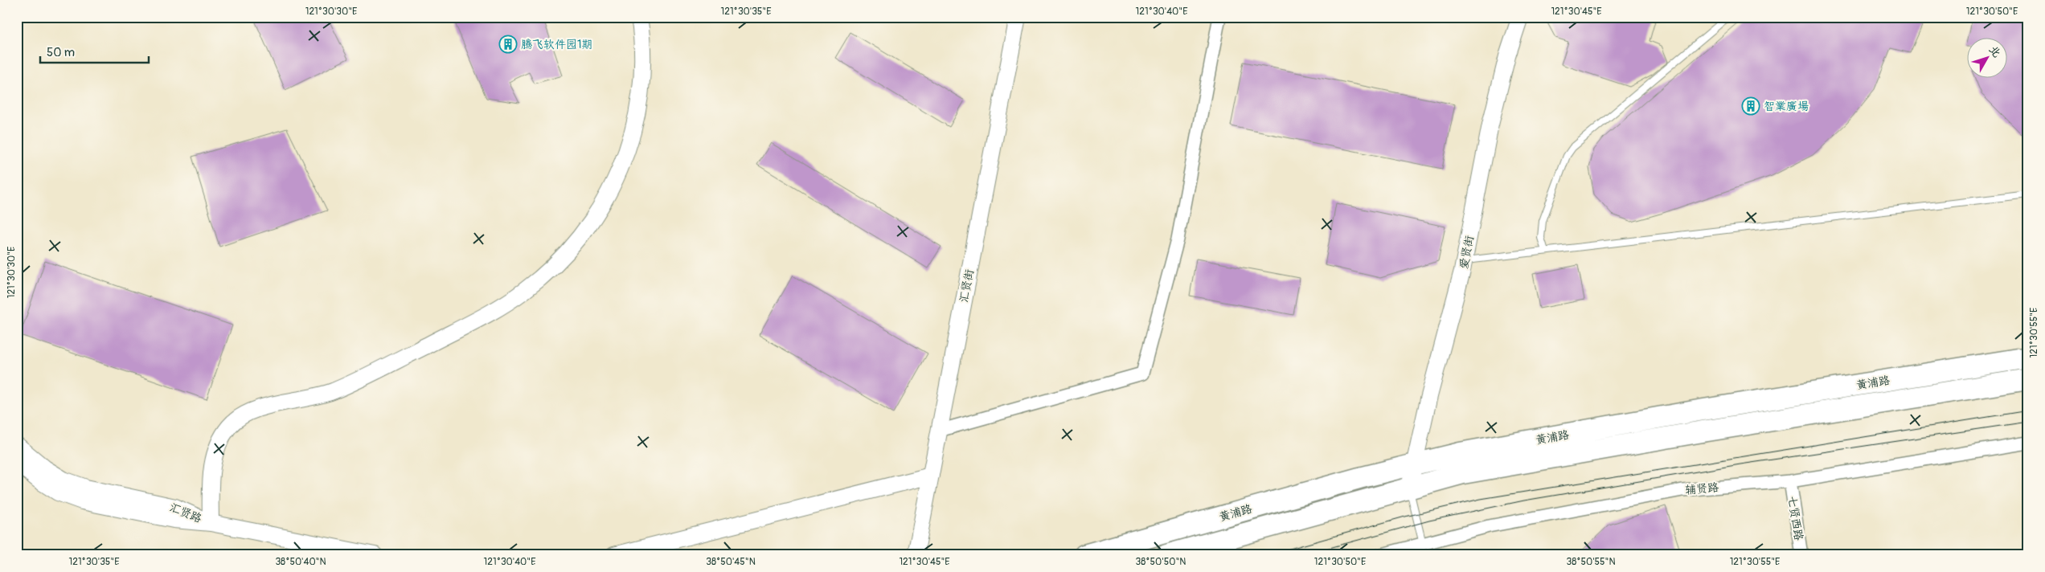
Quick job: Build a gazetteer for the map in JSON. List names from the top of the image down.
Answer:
{
  "streets": {
    "highway": ["黄浦路"],
    "street": [
      "爱贤街",
      "汇贤街",
      "辅贤路",
      "汇贤路",
      "七贤西路"
    ]
  },
  "crossings": [
    ["爱贤街", "黄浦路"],
    ["辅贤路", "七贤西路"]
  ],
  "places": {
    "building": ["腾飞软件园1期", "智業廣場"]
  },
  "scale_bar": "50 m",
  "north": "top right",
  "coordinates": [
    "121°30'30\"E",
    "121°30'35\"E",
    "121°30'40\"E",
    "121°30'45\"E",
    "121°30'50\"E",
    "121°30'55\"E",
    "38°50'40\"N",
    "38°50'45\"N",
    "38°50'50\"N",
    "38°50'55\"N"
  ]
}
